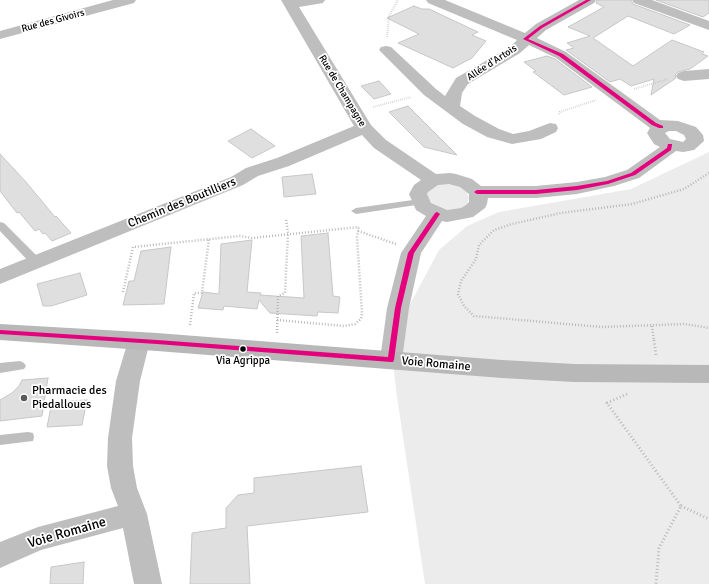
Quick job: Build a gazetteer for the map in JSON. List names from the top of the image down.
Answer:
{
  "streets": {
    "main road": ["Voie Romaine"],
    "street": [
      "Rue des Givoirs",
      "Allée d'Artois",
      "Rue de Champagne",
      "Chemin des Boutilliers"
    ]
  },
  "crossings": [
    ["Rue de Champagne", "Chemin des Boutilliers"]
  ],
  "places": ["Via Agrippa", "Pharmacie des Piedalloues"]
}
